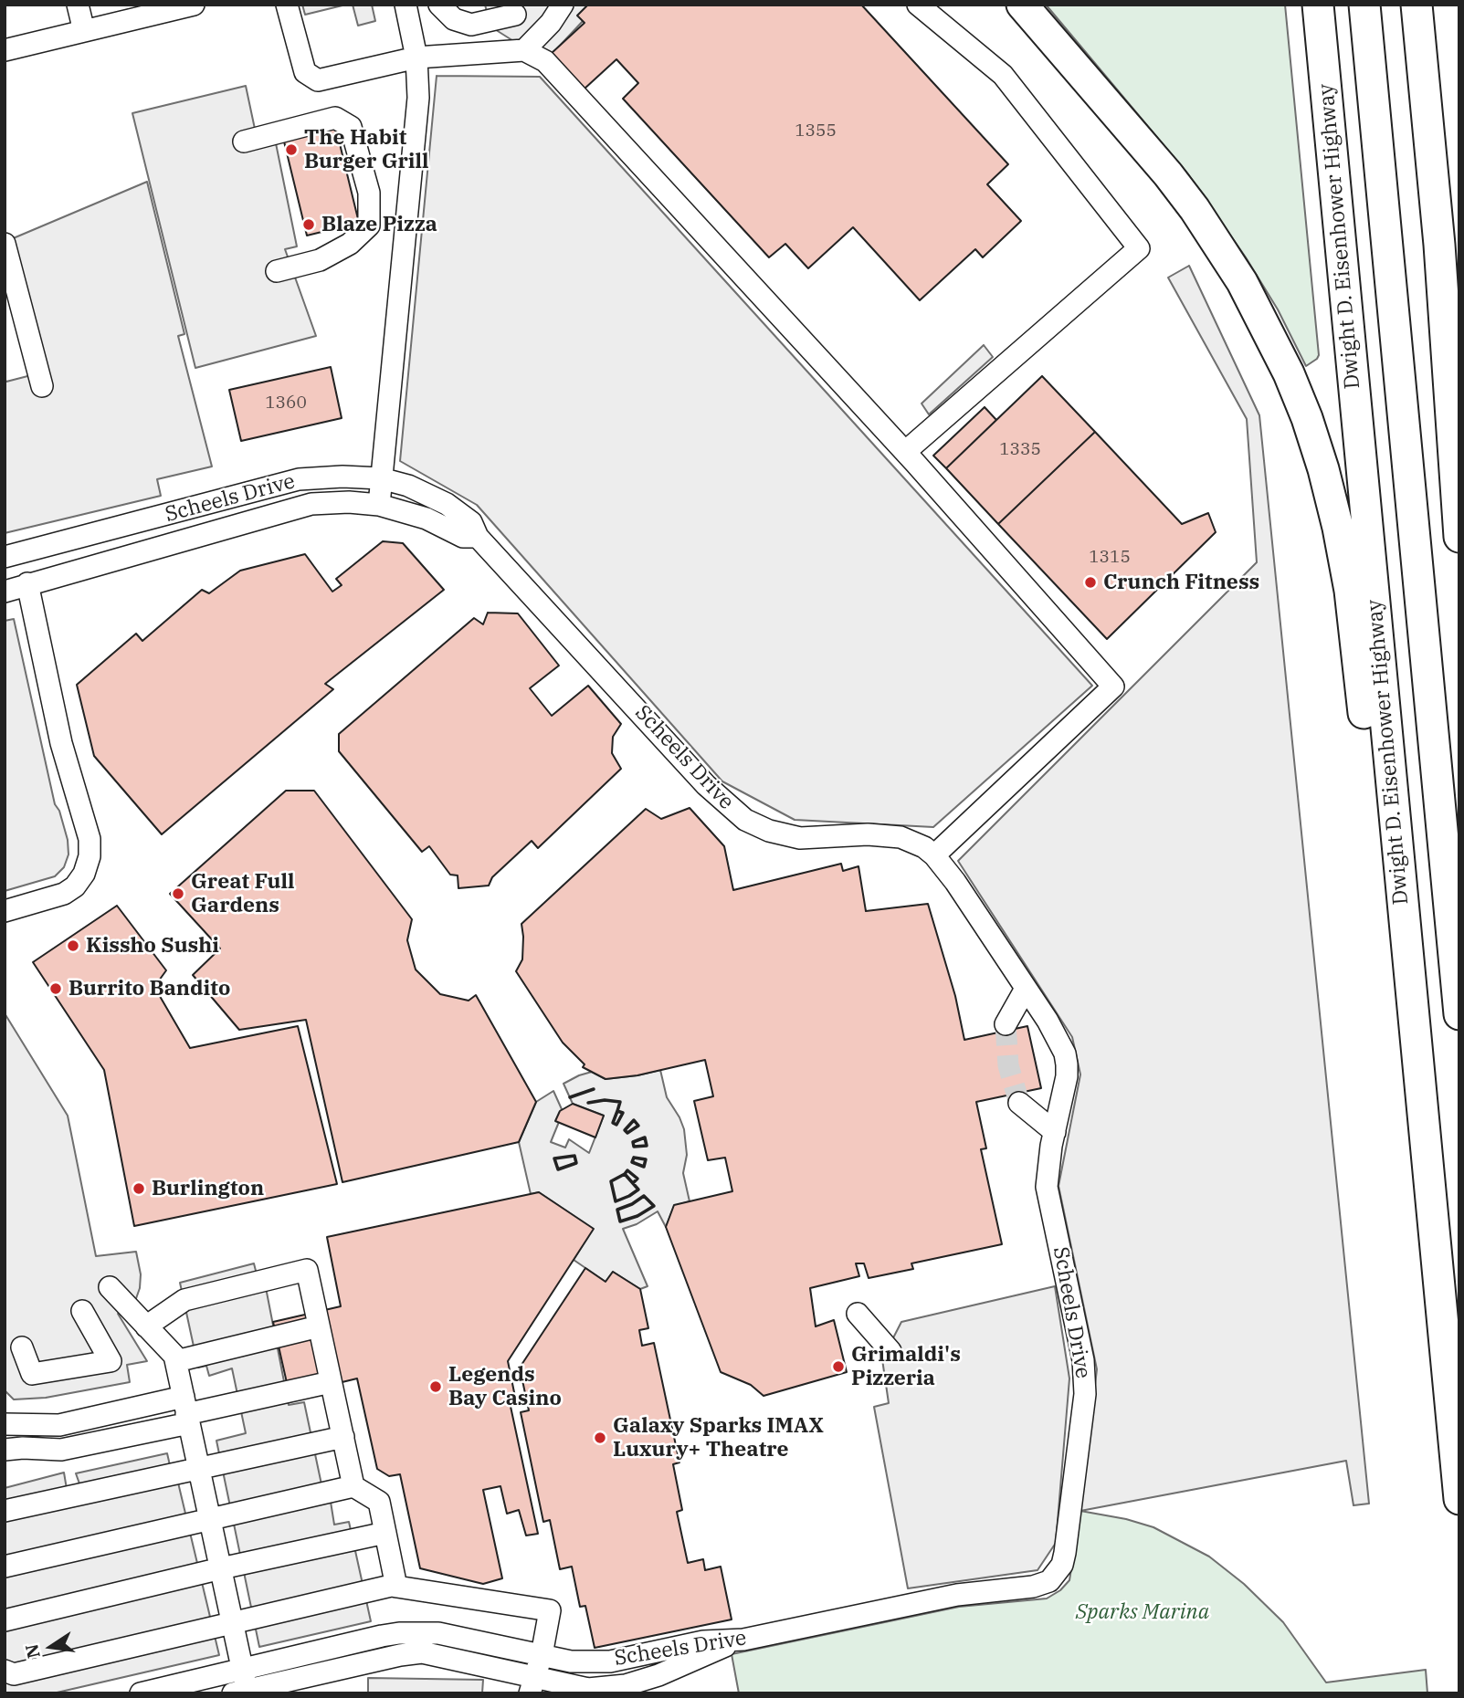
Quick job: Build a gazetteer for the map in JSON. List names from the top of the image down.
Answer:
{
  "streets": {
    "highway": ["Dwight D. Eisenhower Highway"],
    "street": ["Scheels Drive"]
  },
  "parks": ["Sparks Marina"],
  "places": [
    "The Habit Burger Grill",
    "Blaze Pizza",
    "Crunch Fitness",
    "Great Full Gardens",
    "Kissho Sushi",
    "Burrito Bandito",
    "Burlington",
    "Grimaldi's Pizzeria",
    "Legends Bay Casino",
    "Galaxy Sparks IMAX Luxury+ Theatre"
  ],
  "house_numbers": [
    "1355",
    "1360",
    "1335",
    "1315"
  ],
  "north": "left"
}
